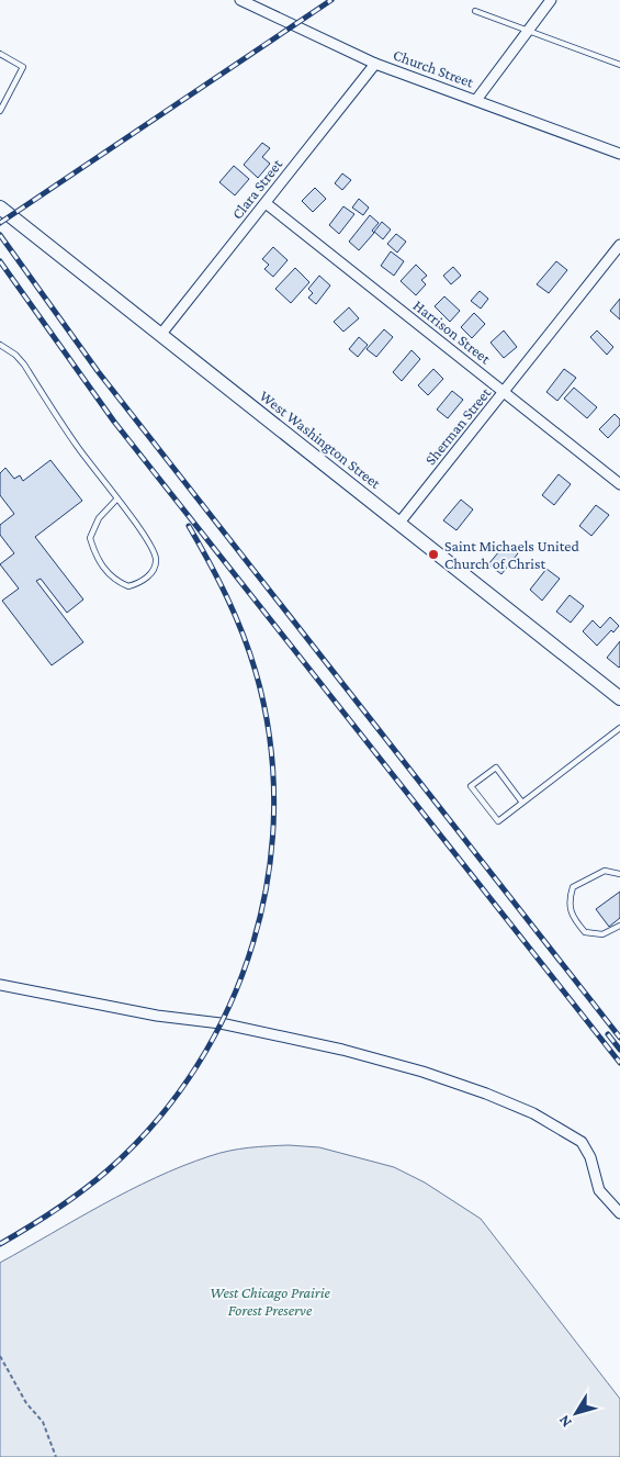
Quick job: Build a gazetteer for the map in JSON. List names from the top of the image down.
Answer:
{
  "streets": {
    "main road": ["West Washington Street"],
    "street": [
      "Church Street",
      "Clara Street",
      "Harrison Street",
      "Sherman Street"
    ]
  },
  "crossings": [
    ["Church Street", "Clara Street"],
    ["Clara Street", "Harrison Street"],
    ["Clara Street", "West Washington Street"],
    ["Harrison Street", "Sherman Street"],
    ["Sherman Street", "West Washington Street"]
  ],
  "parks": ["West Chicago Prairie Forest Preserve"],
  "places": ["Saint Michaels United Church of Christ"],
  "north": "bottom left"
}
